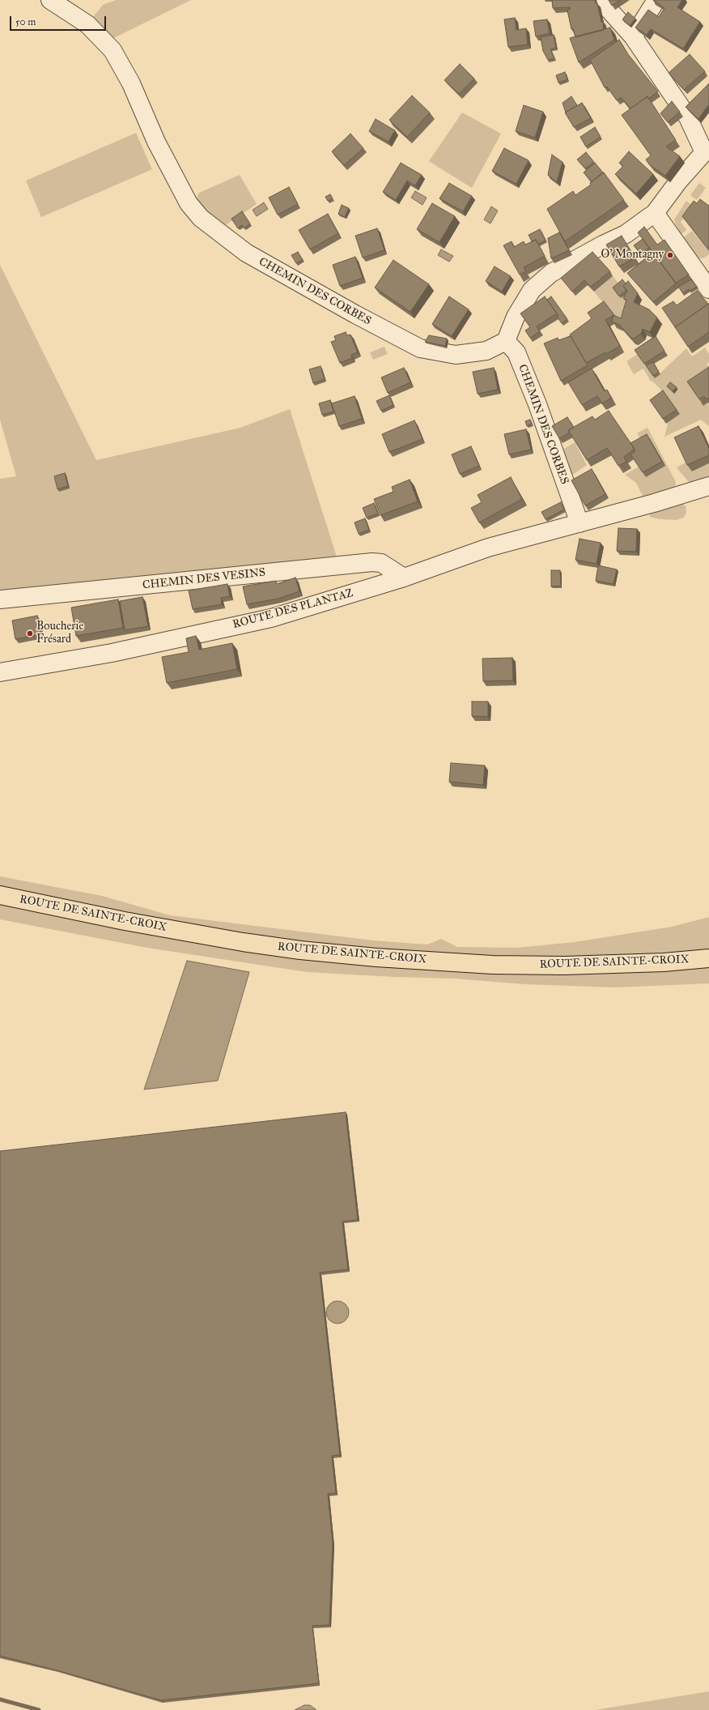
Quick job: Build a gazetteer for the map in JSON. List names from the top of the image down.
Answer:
{
  "streets": {
    "main road": ["ROUTE DE SAINTE-CROIX"],
    "street": ["CHEMIN DES CORBES", "CHEMIN DES VESINS", "ROUTE DES PLANTAZ"]
  },
  "crossings": [
    ["CHEMIN DES CORBES", "ROUTE DES PLANTAZ"],
    ["CHEMIN DES VESINS", "ROUTE DES PLANTAZ"]
  ],
  "places": ["O' Montagny", "Boucherie Frésard"],
  "scale_bar": "50 m"
}
